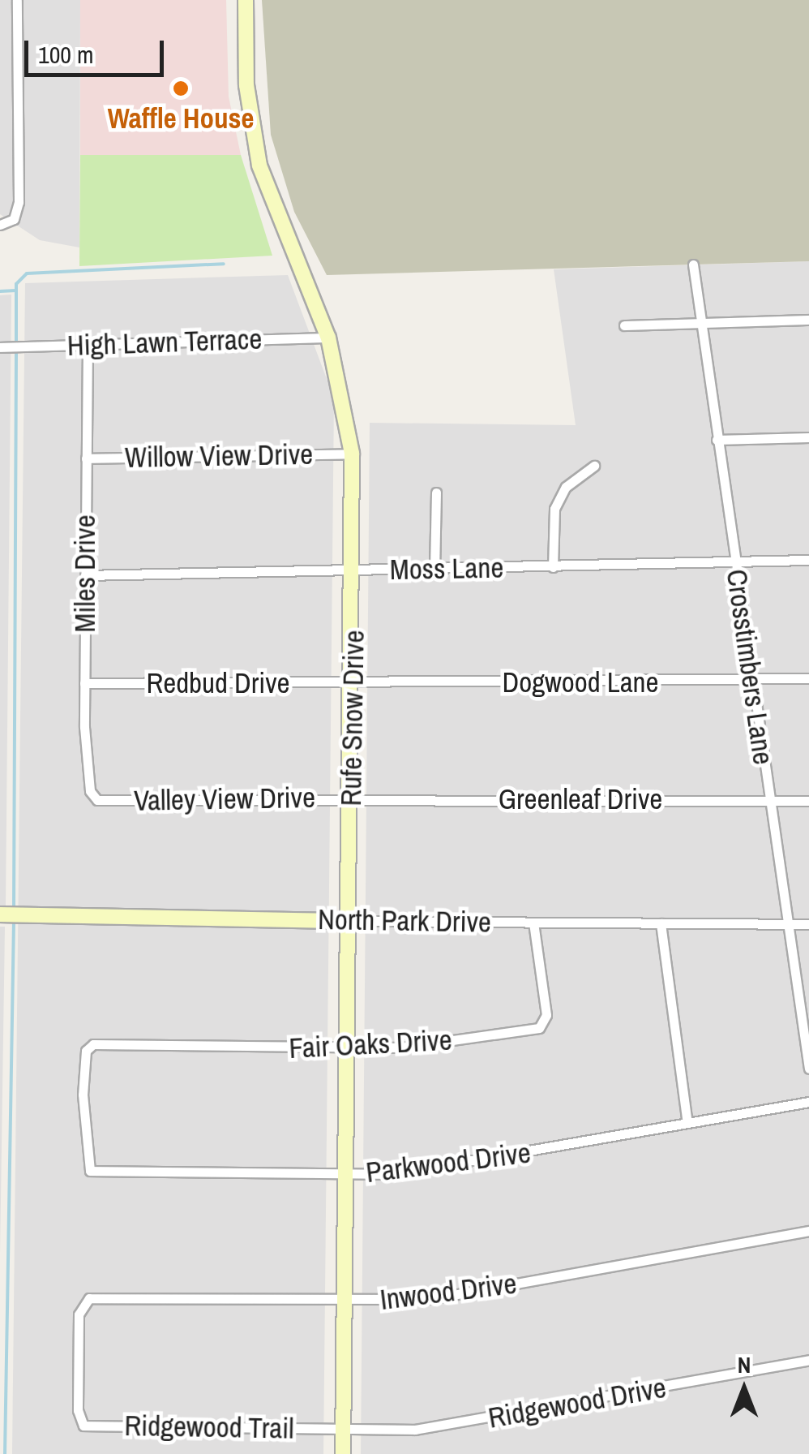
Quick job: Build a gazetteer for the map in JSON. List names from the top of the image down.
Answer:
{
  "streets": {
    "main road": ["Rufe Snow Drive", "North Park Drive"],
    "street": [
      "High Lawn Terrace",
      "Willow View Drive",
      "Moss Lane",
      "Miles Drive",
      "Crosstimbers Lane",
      "Dogwood Lane",
      "Redbud Drive",
      "Valley View Drive",
      "Greenleaf Drive",
      "Fair Oaks Drive",
      "Parkwood Drive",
      "Inwood Drive",
      "Ridgewood Drive",
      "Ridgewood Trail"
    ]
  },
  "crossings": [
    ["High Lawn Terrace", "Miles Drive"],
    ["High Lawn Terrace", "Rufe Snow Drive"],
    ["Willow View Drive", "Miles Drive"],
    ["Willow View Drive", "Rufe Snow Drive"],
    ["Moss Lane", "Miles Drive"],
    ["Moss Lane", "Crosstimbers Lane"],
    ["Moss Lane", "Rufe Snow Drive"],
    ["Miles Drive", "Redbud Drive"],
    ["Miles Drive", "Valley View Drive"],
    ["Crosstimbers Lane", "Dogwood Lane"],
    ["Crosstimbers Lane", "Greenleaf Drive"],
    ["Crosstimbers Lane", "North Park Drive"],
    ["Dogwood Lane", "Redbud Drive"],
    ["Dogwood Lane", "Rufe Snow Drive"],
    ["Redbud Drive", "Rufe Snow Drive"],
    ["Rufe Snow Drive", "Valley View Drive"],
    ["Rufe Snow Drive", "Greenleaf Drive"],
    ["Rufe Snow Drive", "North Park Drive"],
    ["Rufe Snow Drive", "Fair Oaks Drive"],
    ["Rufe Snow Drive", "Parkwood Drive"],
    ["Rufe Snow Drive", "Inwood Drive"],
    ["Rufe Snow Drive", "Ridgewood Drive"],
    ["Rufe Snow Drive", "Ridgewood Trail"],
    ["Valley View Drive", "Greenleaf Drive"],
    ["North Park Drive", "Fair Oaks Drive"],
    ["Fair Oaks Drive", "Parkwood Drive"],
    ["Inwood Drive", "Ridgewood Trail"],
    ["Ridgewood Drive", "Ridgewood Trail"]
  ],
  "places": ["Waffle House"],
  "scale_bar": "100 m",
  "north": "top"
}
